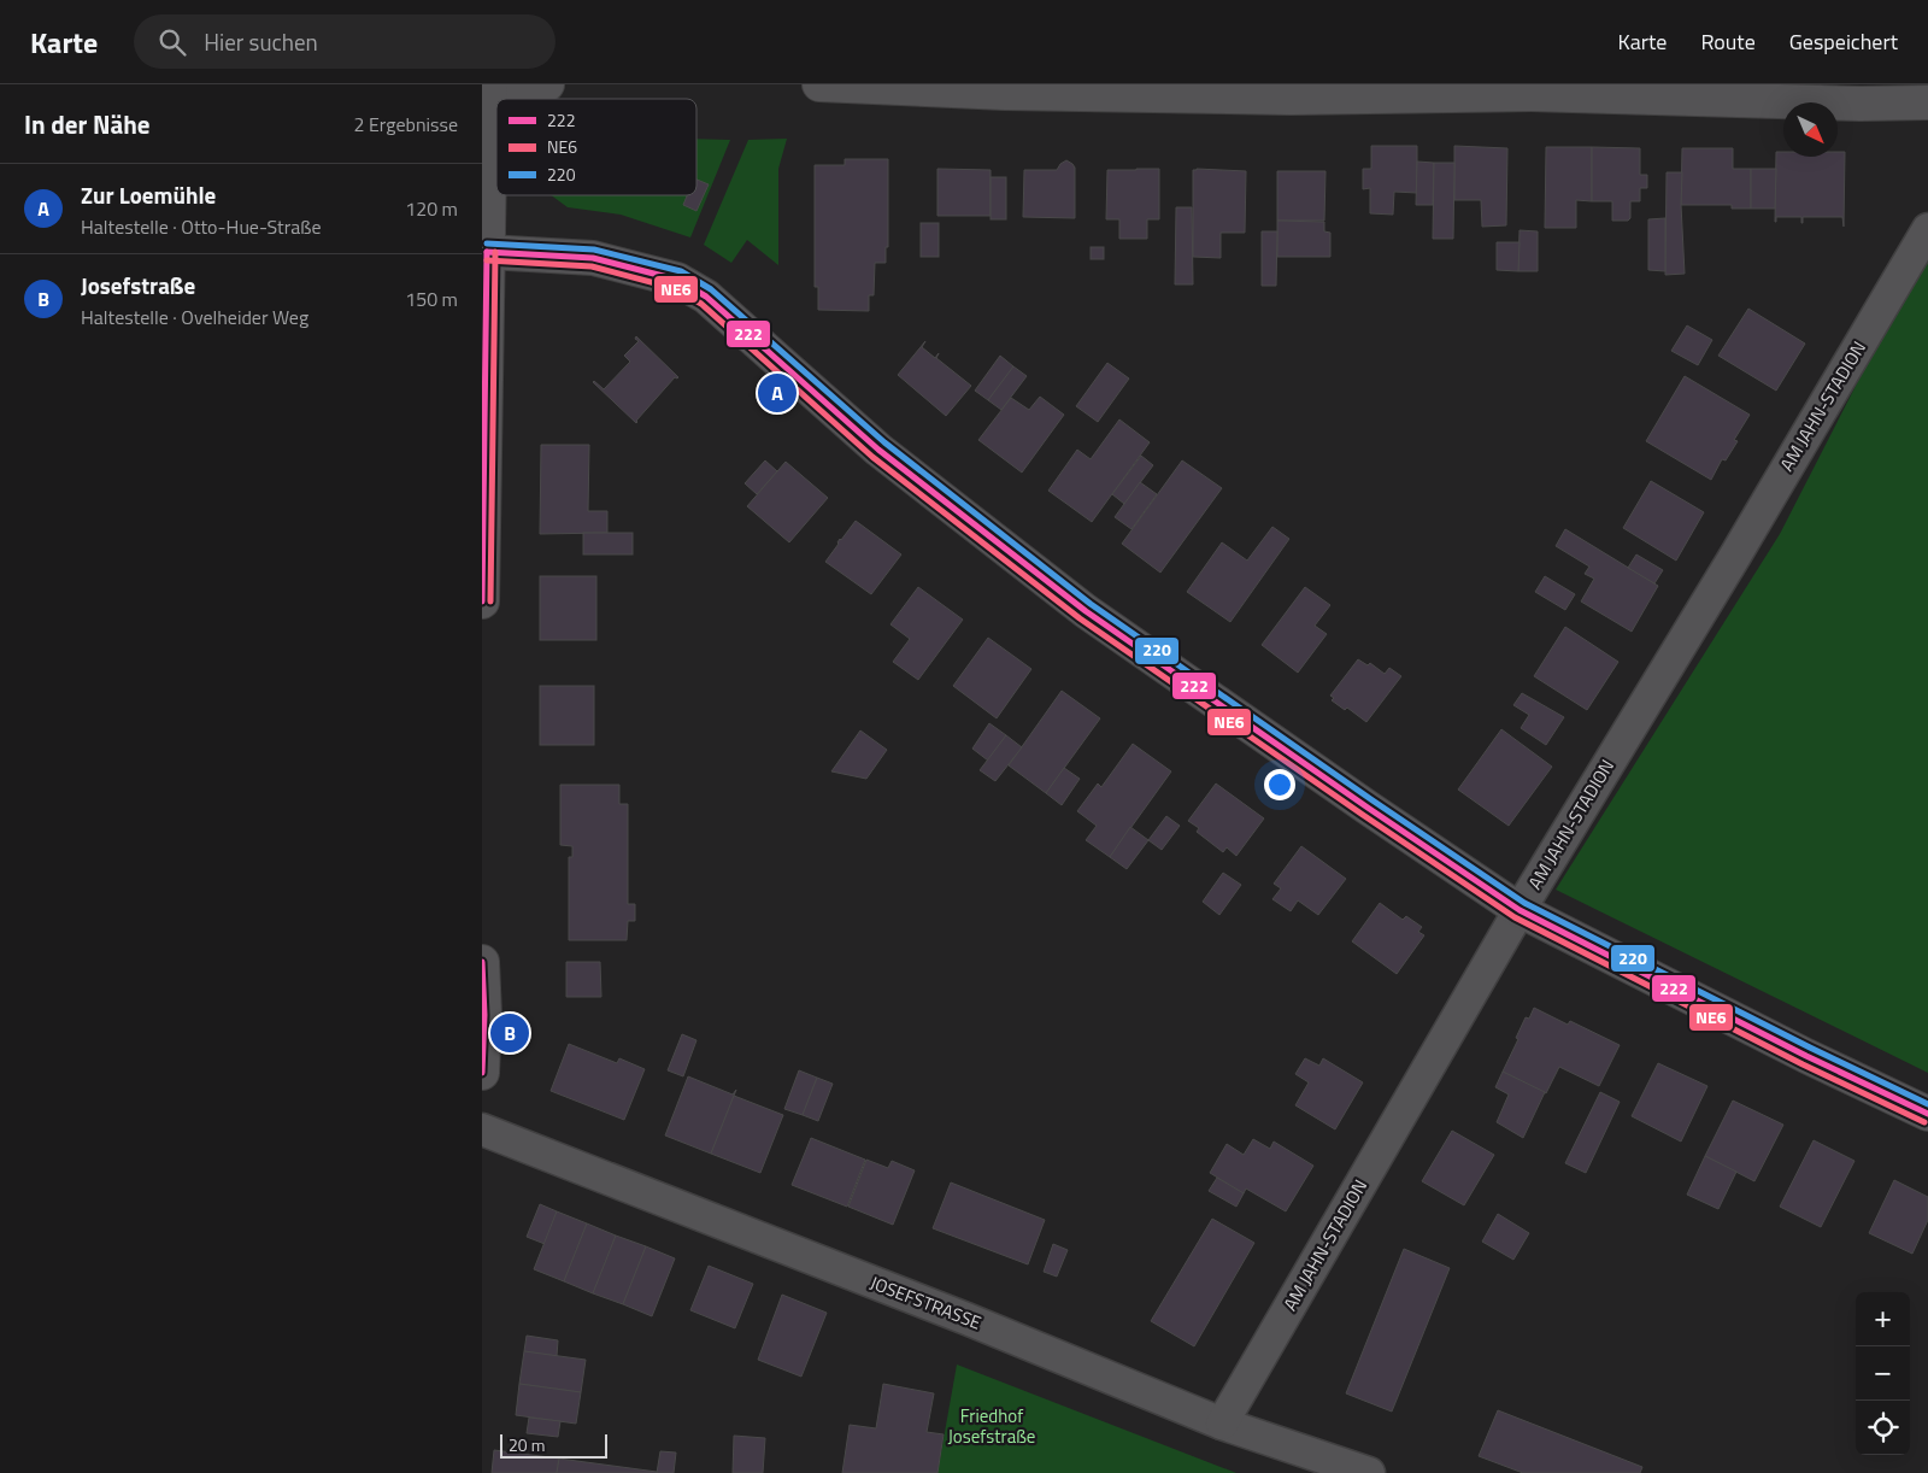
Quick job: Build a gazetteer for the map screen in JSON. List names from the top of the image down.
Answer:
{
  "streets": {
    "street": ["AM JAHN-STADION", "JOSEFSTRASSE"]
  },
  "crossings": [
    ["AM JAHN-STADION", "JOSEFSTRASSE"]
  ],
  "parks": ["Friedhof Josefstraße"],
  "lines": ["transit line 220", "transit line 222", "transit line NE6"],
  "legend": ["222", "NE6", "220"],
  "scale_bar": "20 m",
  "north": "bottom right",
  "page": {
    "header": "Karte",
    "search": "Hier suchen",
    "nav": ["Karte", "Route", "Gespeichert"],
    "heading": ["In der Nähe", "2 Ergebnisse"],
    "list": [
      {
        "mark": "A",
        "name": "Zur Loemühle",
        "note": "Haltestelle · Otto-Hue-Straße",
        "value": "120 m"
      },
      {
        "mark": "B",
        "name": "Josefstraße",
        "note": "Haltestelle · Ovelheider Weg",
        "value": "150 m"
      }
    ],
    "pins": ["A", "B"],
    "map_buttons": ["+", "−"],
    "scale": "20 m"
  }
}
